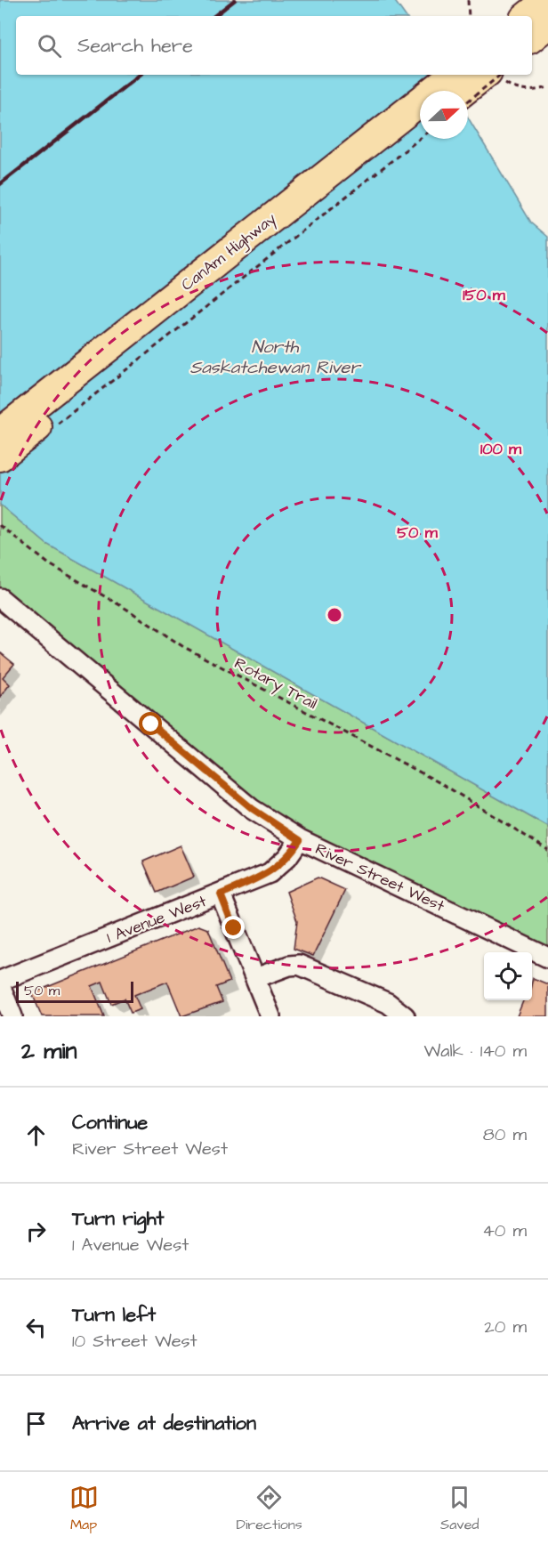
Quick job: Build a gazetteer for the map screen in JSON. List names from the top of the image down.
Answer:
{
  "streets": {
    "highway": ["CanAm Highway"],
    "street": ["River Street West", "1 Avenue West"],
    "path": ["Rotary Trail"]
  },
  "crossings": [
    ["River Street West", "1 Avenue West"]
  ],
  "water": ["North Saskatchewan River"],
  "scale_bar": "50 m",
  "north": "right",
  "page": {
    "search": "Search here",
    "scale": "50 m",
    "heading": ["2 min", "Walk · 140 m"],
    "list": [
      ["Continue", "River Street West", "80 m"],
      ["Turn right", "1 Avenue West", "40 m"],
      ["Turn left", "10 Street West", "20 m"],
      "Arrive at destination"
    ],
    "nav": ["Map", "Directions", "Saved"]
  },
  "rings": ["150 m", "100 m", "50 m"]
}
